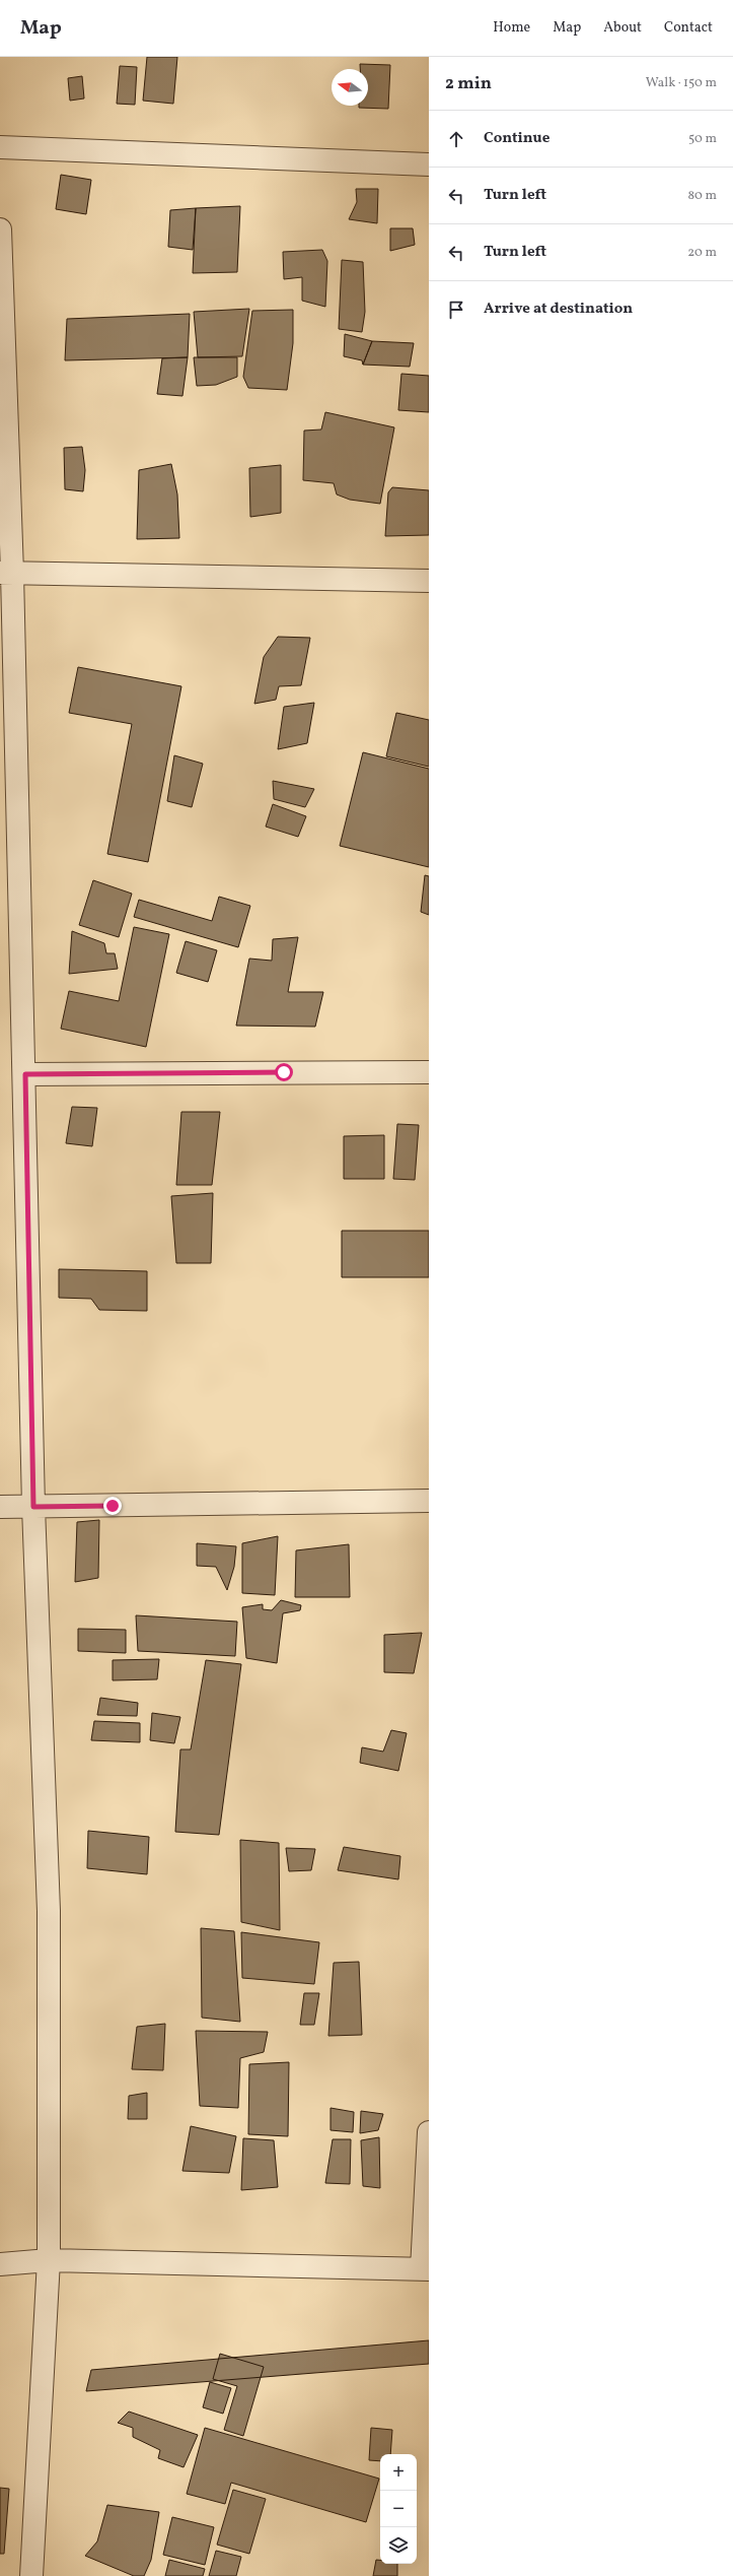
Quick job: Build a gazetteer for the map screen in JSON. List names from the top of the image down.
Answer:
{
  "north": "left",
  "page": {
    "header": "Map",
    "nav": [
      "Home",
      "Map",
      "About",
      "Contact"
    ],
    "heading": ["2 min", "Walk · 150 m"],
    "list": [
      ["Continue", "50 m"],
      ["Turn left", "80 m"],
      ["Turn left", "20 m"],
      "Arrive at destination"
    ],
    "map_buttons": ["+", "−"]
  }
}
